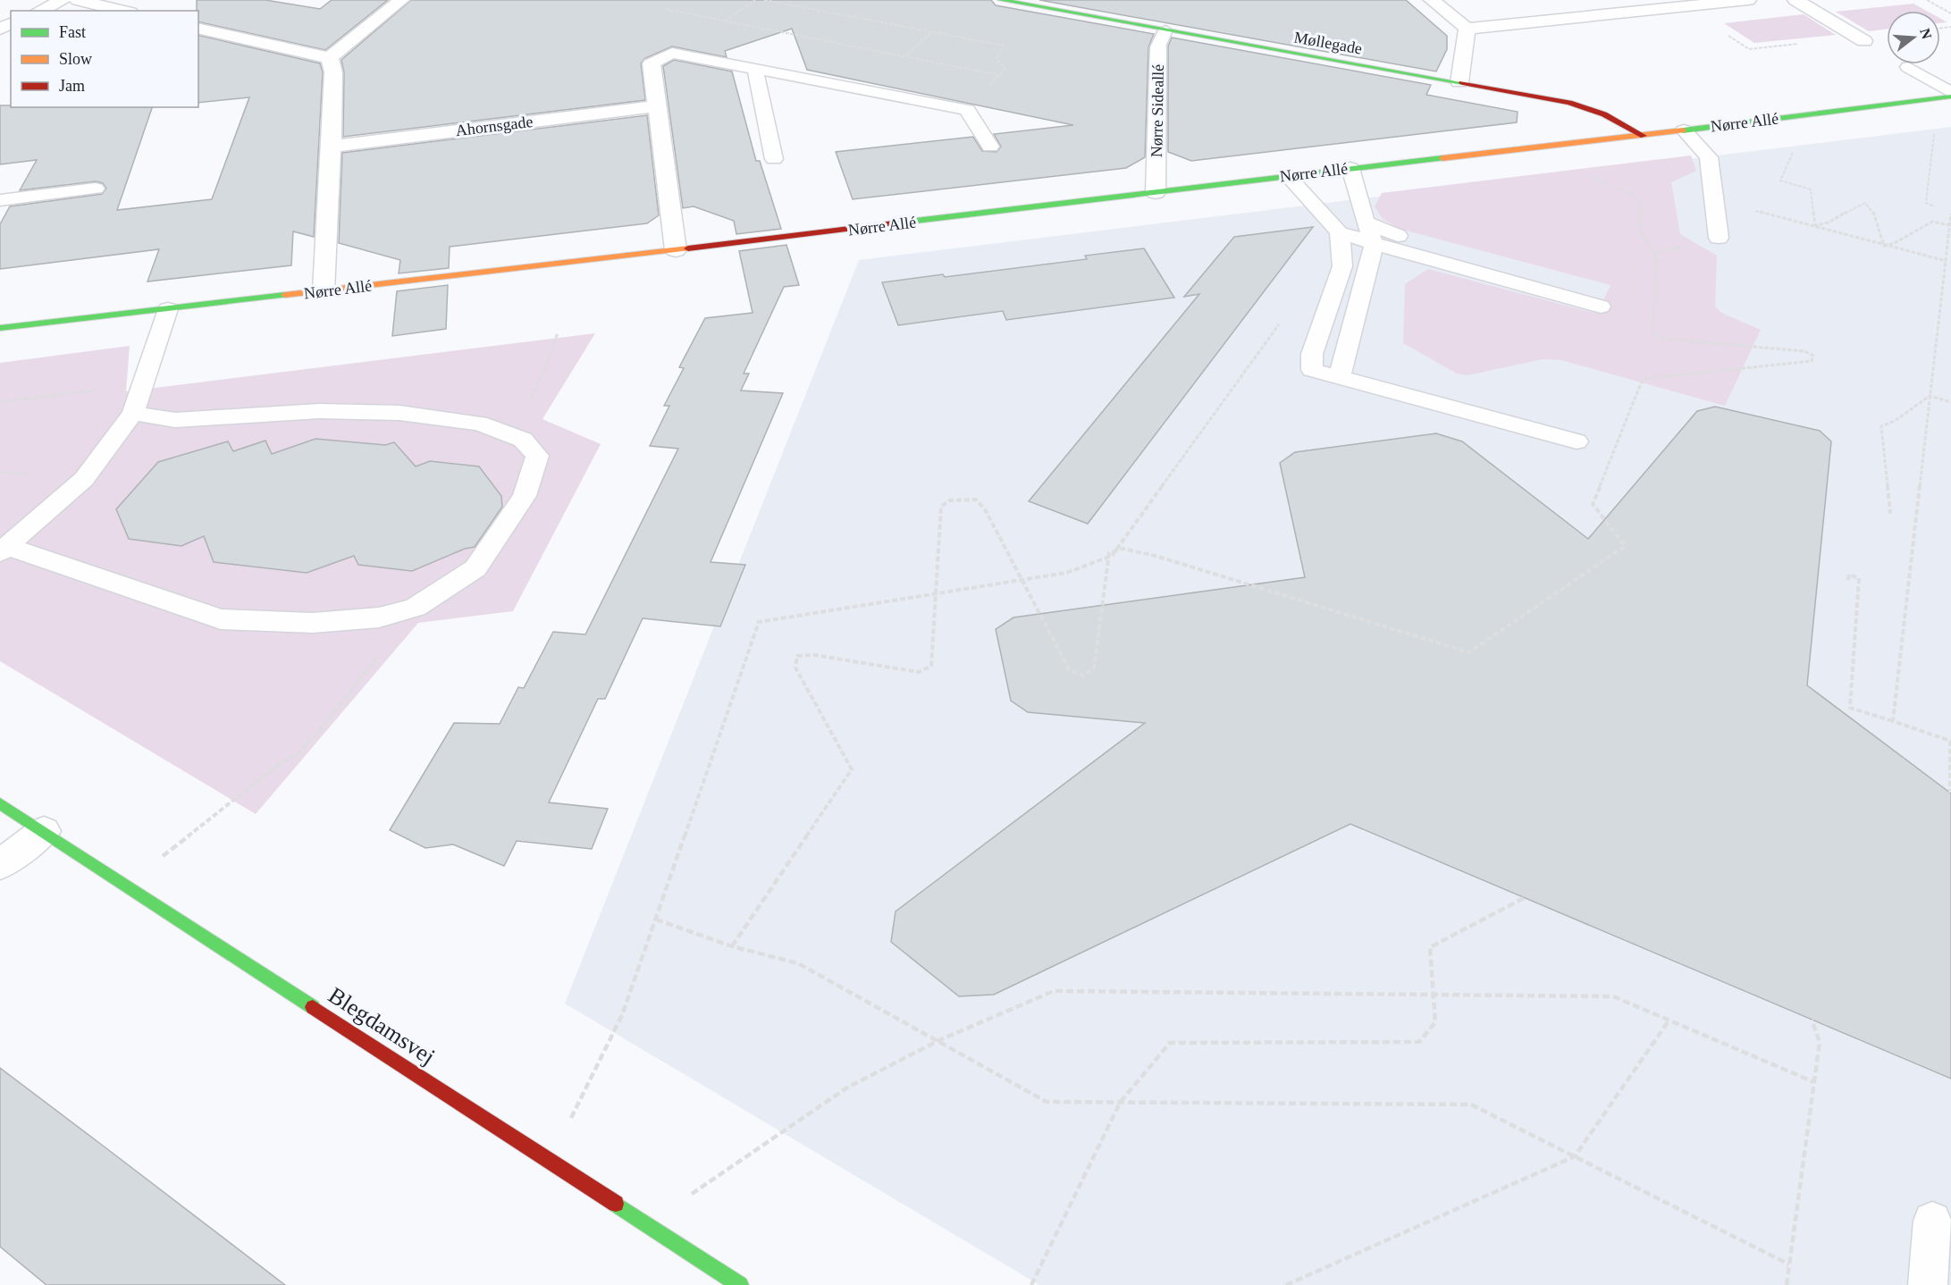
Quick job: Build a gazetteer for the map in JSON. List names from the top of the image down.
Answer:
{
  "streets": {
    "street": [
      "Møllegade",
      "Nørre Sideallé",
      "Nørre Allé",
      "Ahornsgade",
      "Blegdamsvej"
    ]
  },
  "crossings": [
    ["Møllegade", "Nørre Sideallé"],
    ["Møllegade", "Nørre Allé"],
    ["Nørre Sideallé", "Nørre Allé"]
  ],
  "legend": ["Fast", "Slow", "Jam"],
  "north": "right"
}
